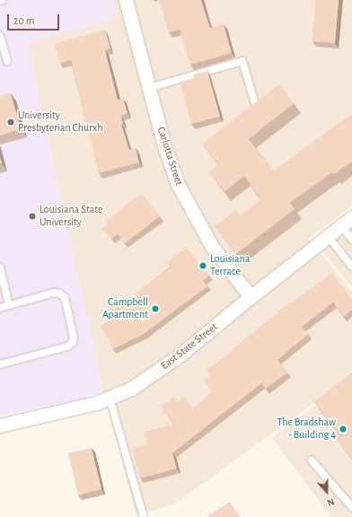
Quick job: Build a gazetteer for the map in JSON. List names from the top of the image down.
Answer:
{
  "streets": {
    "street": ["Carlotta Street", "East State Street"]
  },
  "crossings": [
    ["Carlotta Street", "East State Street"]
  ],
  "places": [
    "University Presbyterian Churxh",
    "Louisiana State University",
    "Louisiana Terrace",
    "Campbell Apartment",
    "The Bradshaw - Building 4"
  ],
  "scale_bar": "20 m",
  "north": "bottom"
}
